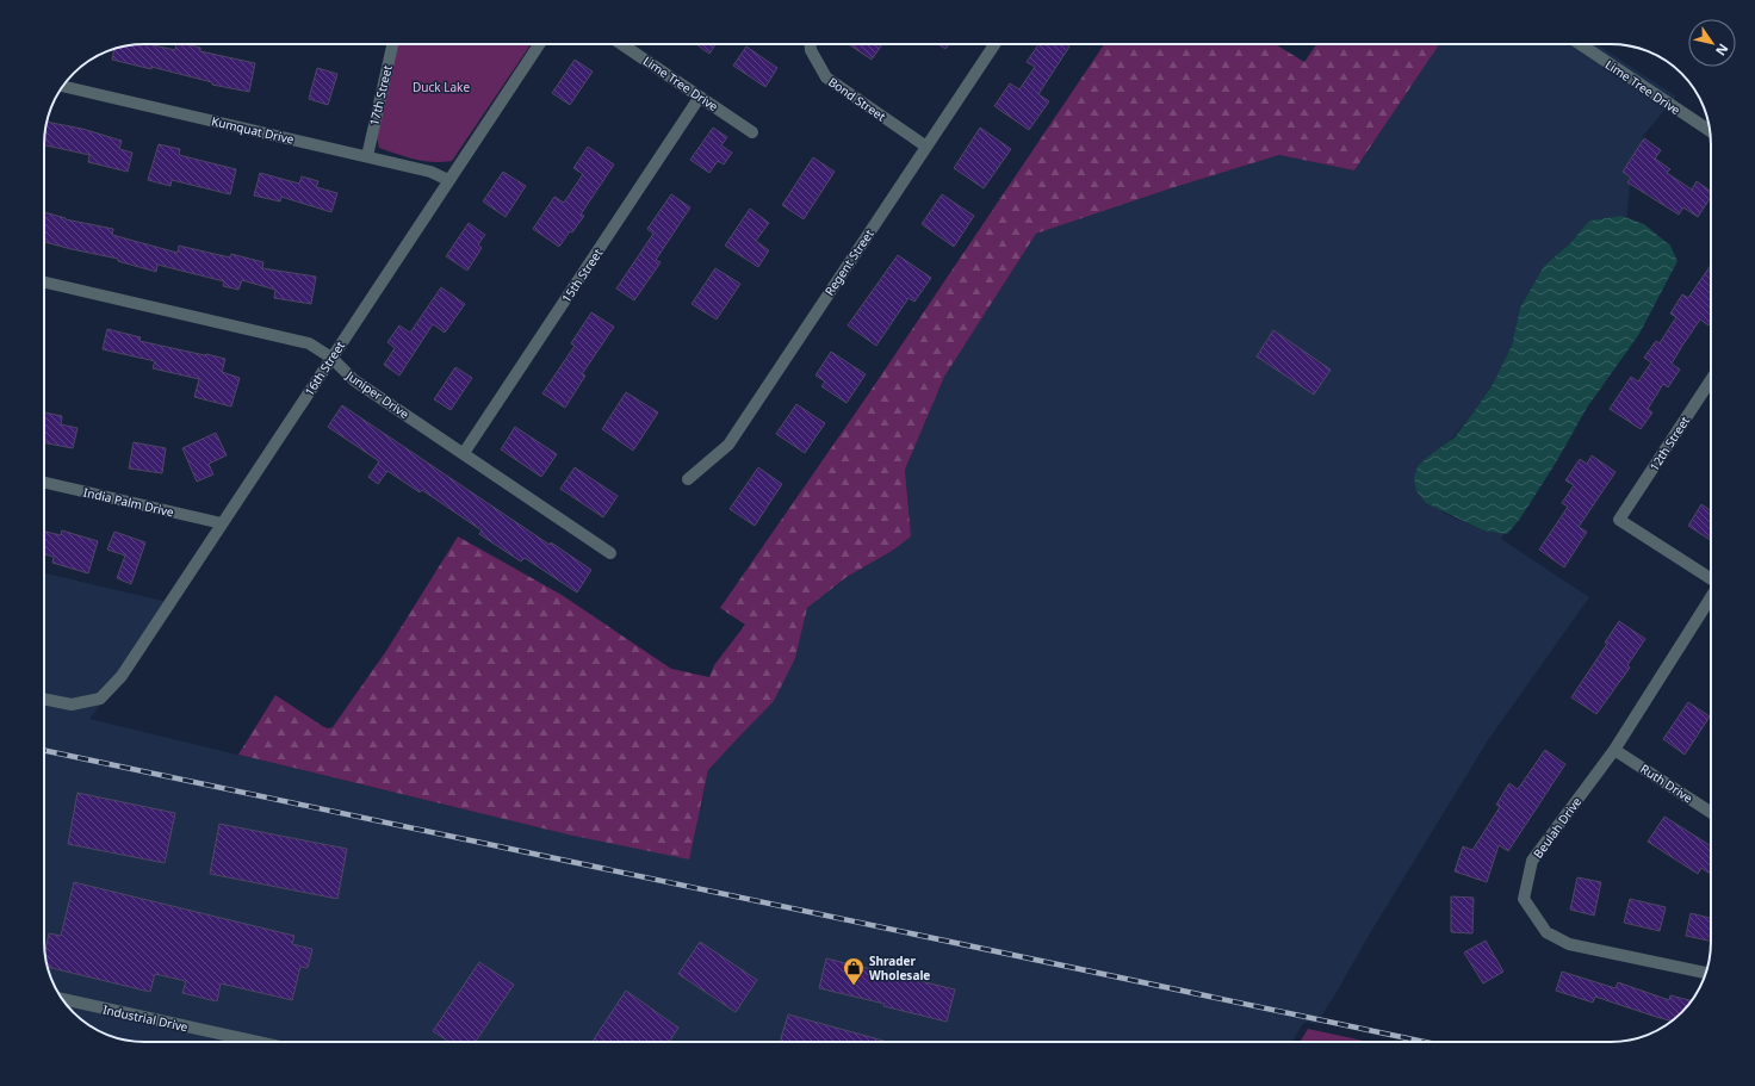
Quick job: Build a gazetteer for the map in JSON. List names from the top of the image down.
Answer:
{
  "streets": {
    "street": [
      "Lime Tree Drive",
      "17th Street",
      "Bond Street",
      "Kumquat Drive",
      "Regent Street",
      "15th Street",
      "16th Street",
      "Juniper Drive",
      "12th Street",
      "India Palm Drive",
      "Ruth Drive",
      "Beulah Drive",
      "Industrial Drive"
    ]
  },
  "crossings": [
    ["Lime Tree Drive", "15th Street"],
    ["17th Street", "Kumquat Drive"],
    ["Bond Street", "Regent Street"],
    ["Kumquat Drive", "16th Street"],
    ["15th Street", "Juniper Drive"],
    ["16th Street", "Juniper Drive"],
    ["16th Street", "India Palm Drive"],
    ["Ruth Drive", "Beulah Drive"]
  ],
  "parks": ["Duck Lake"],
  "places": {
    "shop": ["Shrader Wholesale"]
  },
  "north": "bottom right"
}
